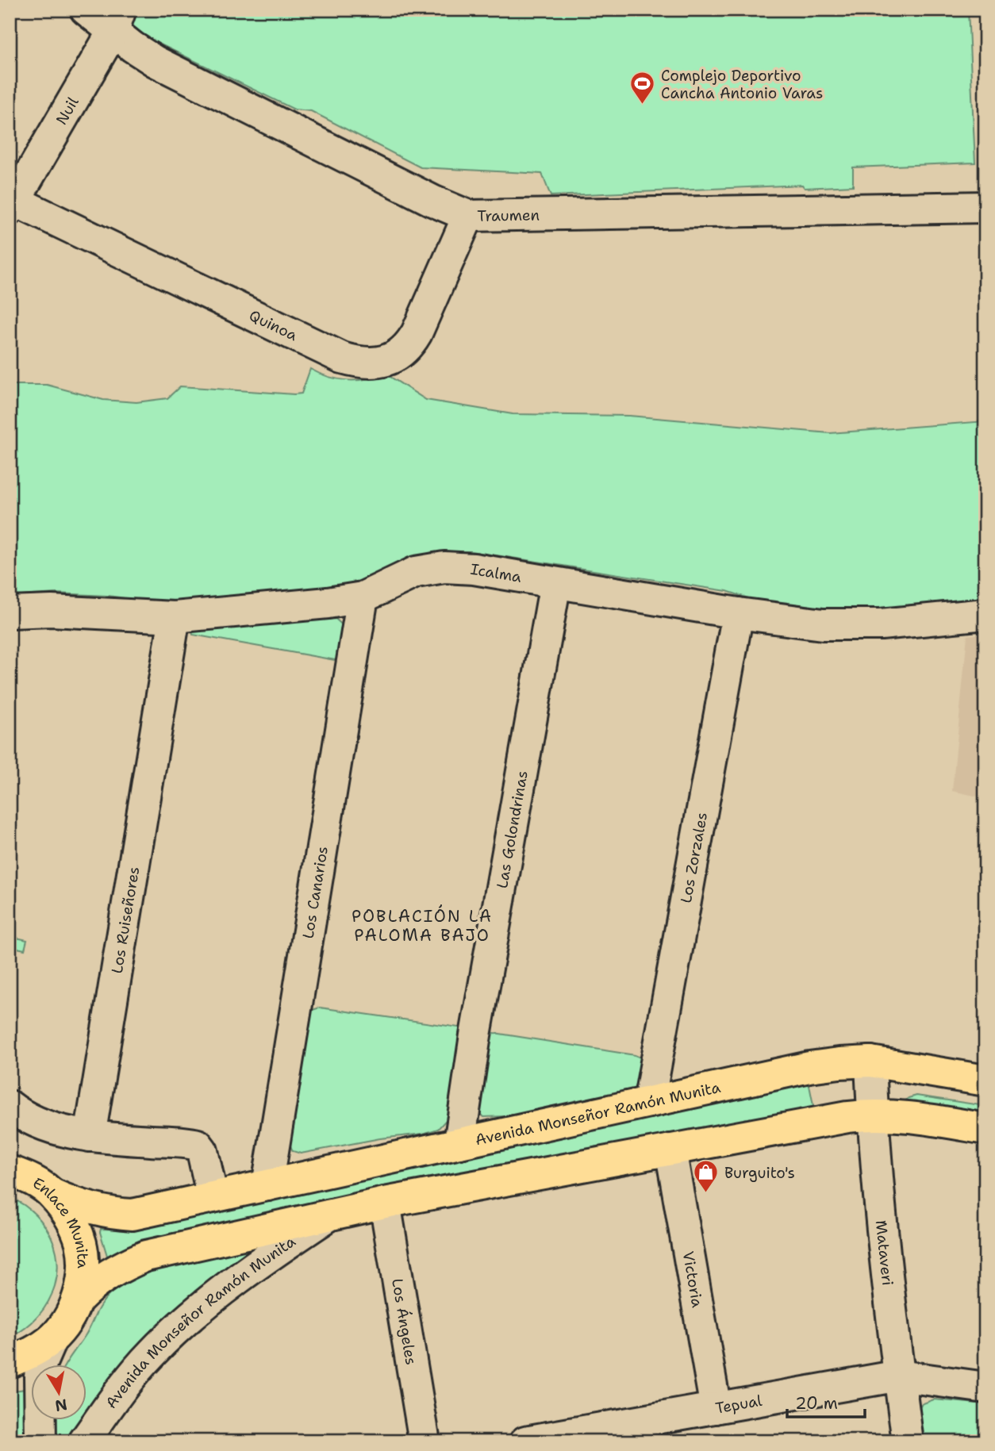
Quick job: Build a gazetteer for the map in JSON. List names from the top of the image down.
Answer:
{
  "streets": {
    "main road": ["Avenida Monseñor Ramón Munita", "Enlace Munita"],
    "street": [
      "Nuil",
      "Traumen",
      "Quinoa",
      "Icalma",
      "Las Golondrinas",
      "Los Zorzales",
      "Los Canarios",
      "Los Ruiseñores",
      "Mataveri",
      "Victoria",
      "Los Ángeles",
      "Tepual"
    ]
  },
  "crossings": [
    ["Nuil", "Traumen"],
    ["Nuil", "Quinoa"],
    ["Traumen", "Quinoa"],
    ["Icalma", "Las Golondrinas"],
    ["Icalma", "Los Zorzales"],
    ["Icalma", "Los Canarios"],
    ["Icalma", "Los Ruiseñores"],
    ["Las Golondrinas", "Avenida Monseñor Ramón Munita"],
    ["Los Zorzales", "Avenida Monseñor Ramón Munita"],
    ["Los Canarios", "Avenida Monseñor Ramón Munita"],
    ["Avenida Monseñor Ramón Munita", "Enlace Munita"],
    ["Avenida Monseñor Ramón Munita", "Mataveri"],
    ["Avenida Monseñor Ramón Munita", "Victoria"],
    ["Avenida Monseñor Ramón Munita", "Los Ángeles"],
    ["Mataveri", "Tepual"],
    ["Victoria", "Tepual"]
  ],
  "districts": ["POBLACIÓN LA PALOMA BAJO"],
  "places": {
    "sports": ["Complejo Deportivo Cancha Antonio Varas"],
    "shop": ["Burguito's"]
  },
  "scale_bar": "20 m",
  "north": "bottom"
}
